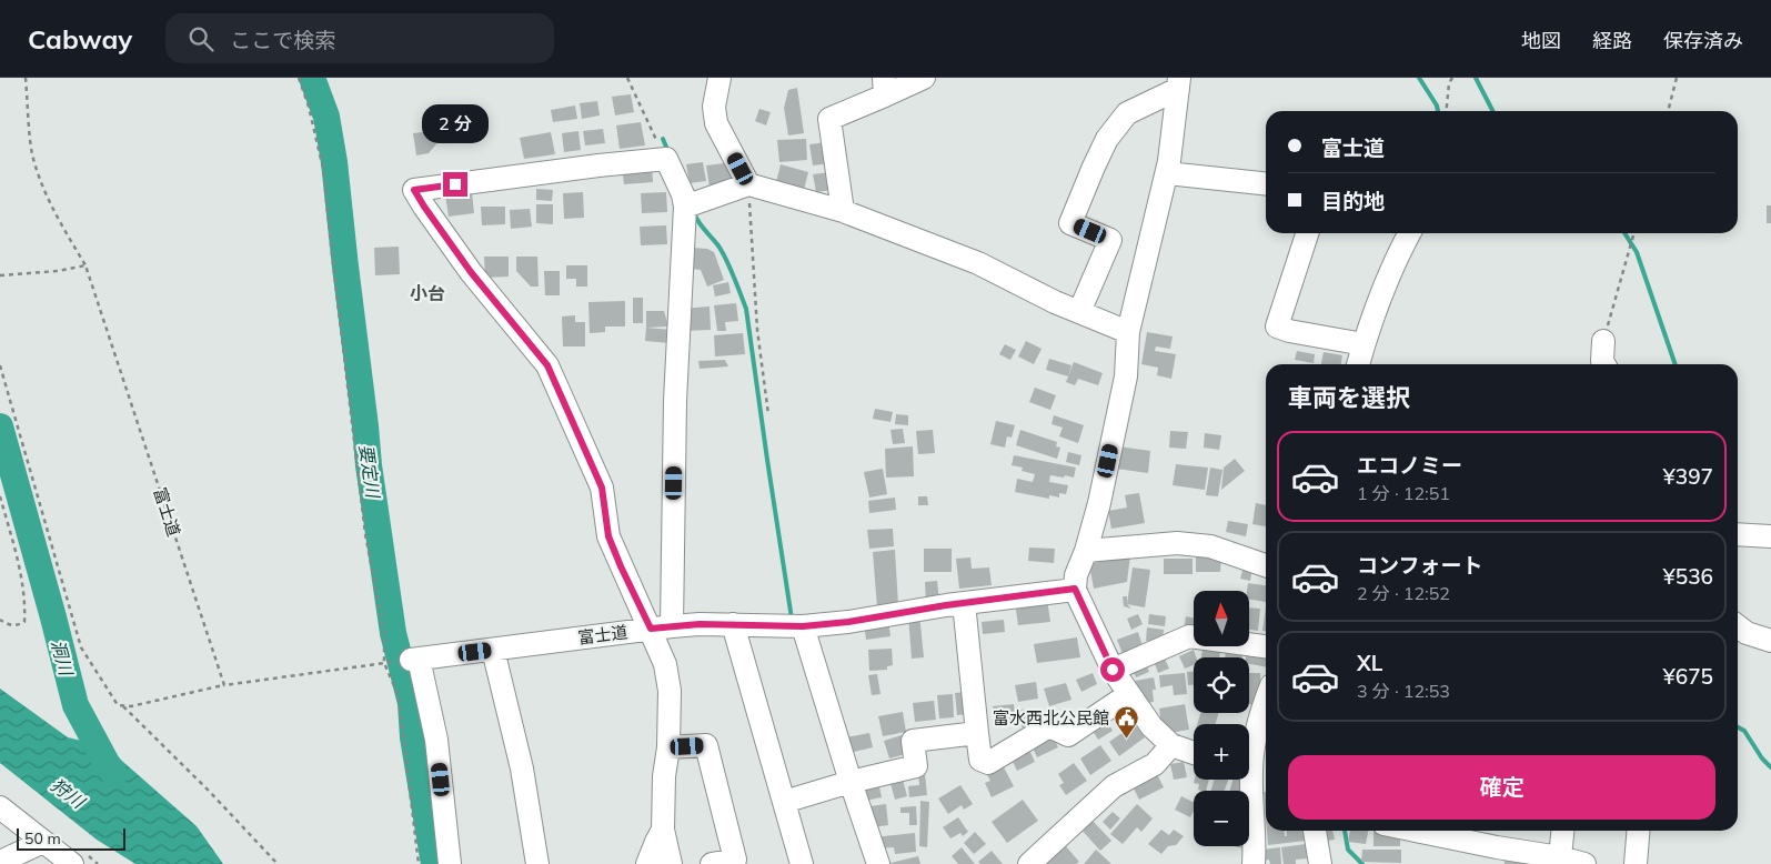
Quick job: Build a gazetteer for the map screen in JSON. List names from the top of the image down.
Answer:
{
  "streets": {
    "street": ["富士道"]
  },
  "districts": ["小台"],
  "water": ["要定川", "洞川", "狩川"],
  "places": {
    "public building": ["富水西北公民館"]
  },
  "scale_bar": "50 m",
  "north": "top",
  "page": {
    "header": "Cabway",
    "search": "ここで検索",
    "nav": ["地図", "経路", "保存済み"],
    "bubble": "2 分",
    "banner": ["富士道", "目的地"],
    "heading": "車両を選択",
    "list": [
      {
        "name": "エコノミー",
        "note": "1 分 · 12:51",
        "value": "¥397"
      },
      {
        "name": "コンフォート",
        "note": "2 分 · 12:52",
        "value": "¥536"
      },
      {
        "name": "XL",
        "note": "3 分 · 12:53",
        "value": "¥675"
      }
    ],
    "map_buttons": ["+", "−"],
    "buttons": "確定",
    "scale": "50 m"
  }
}
